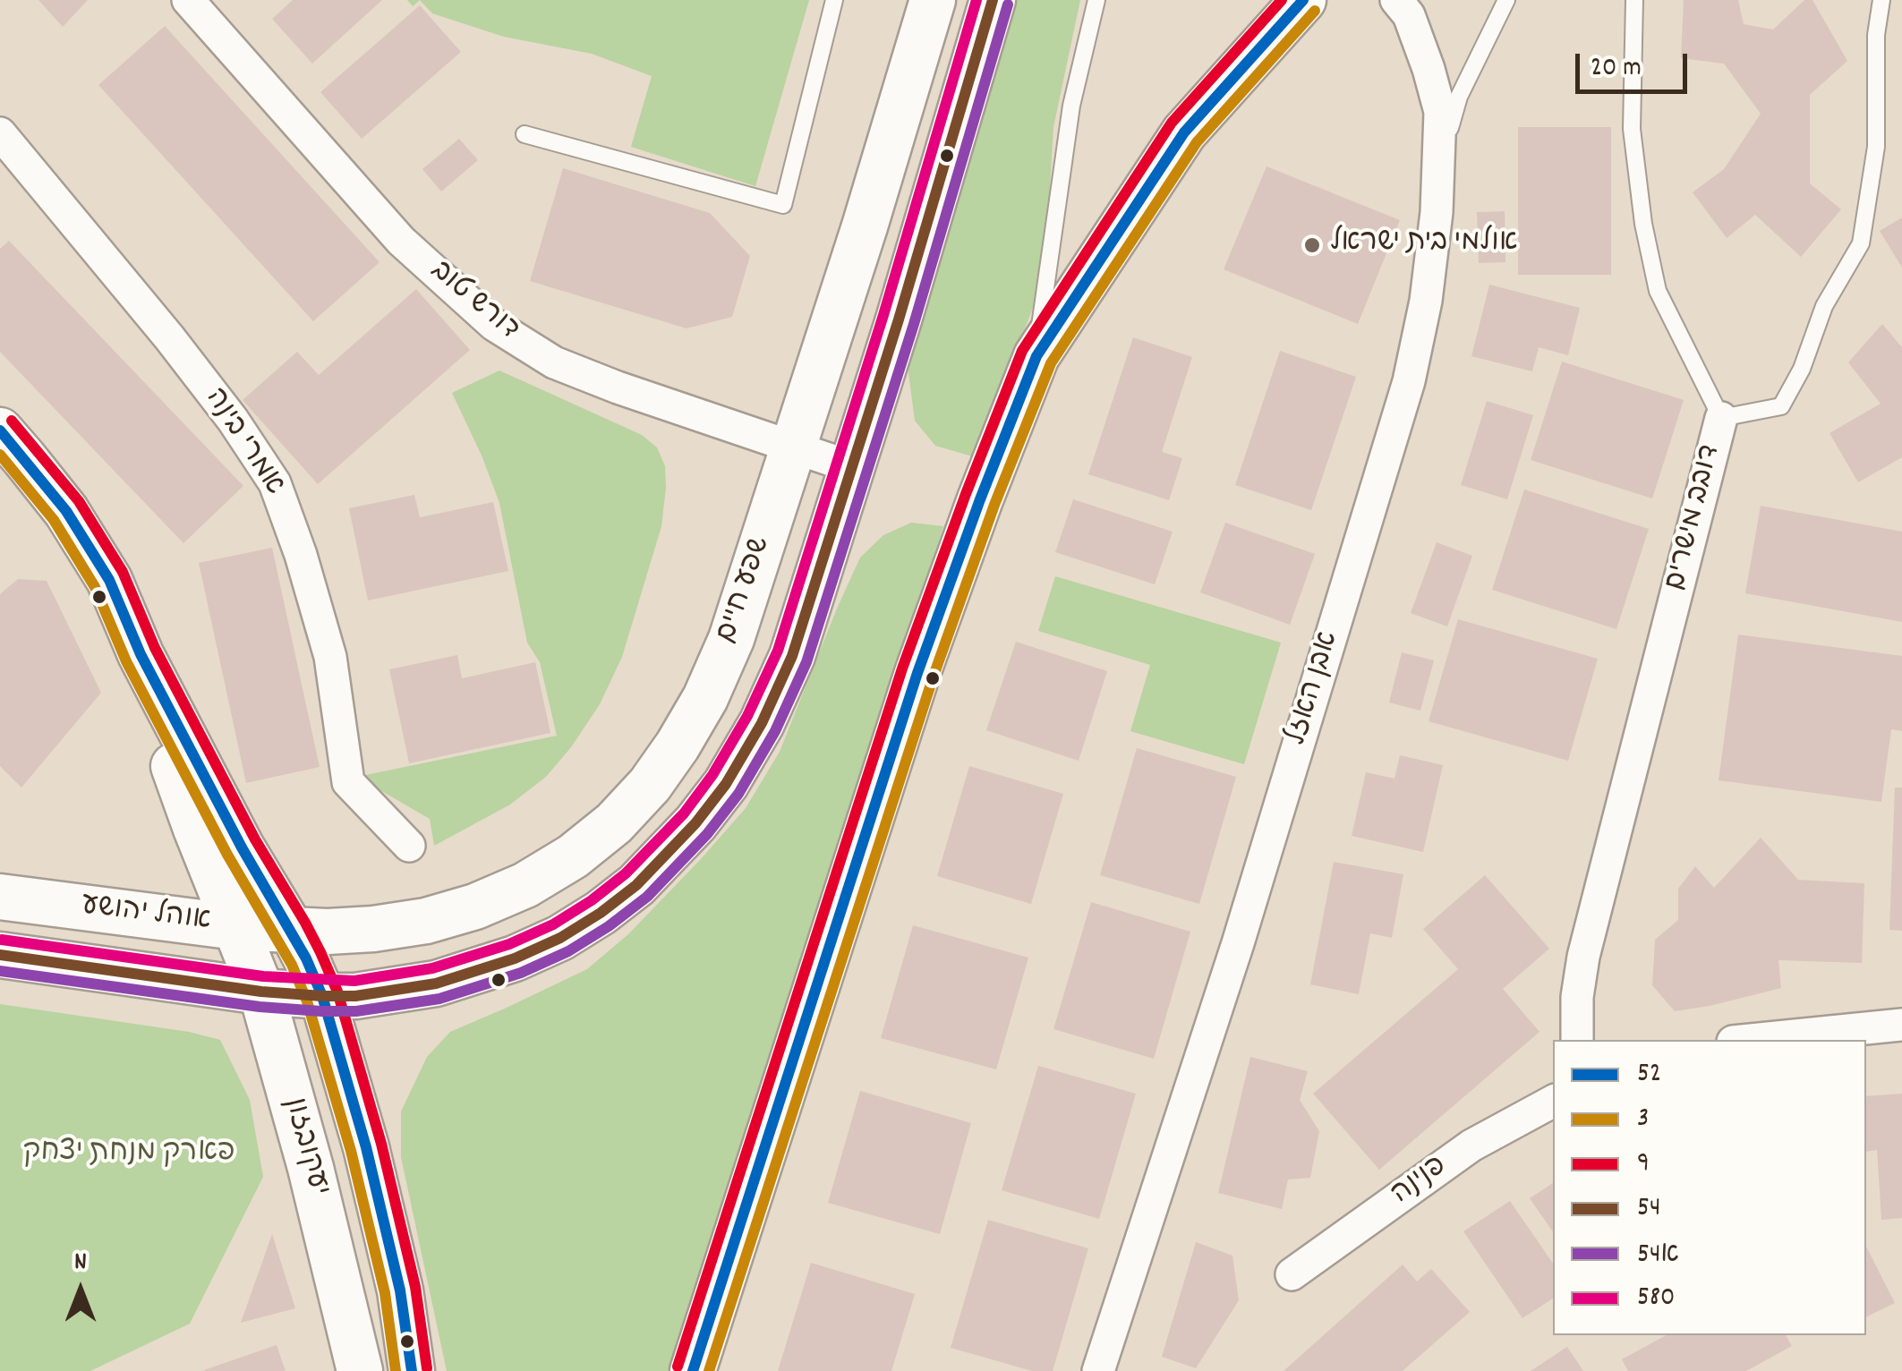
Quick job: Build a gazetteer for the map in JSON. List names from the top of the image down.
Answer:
{
  "streets": {
    "street": [
      "דורש טוב",
      "אמרי בינה",
      "דובב מישרים",
      "שפע חיים",
      "אבן האזל",
      "אוהל יהושע",
      "יעקובזון",
      "פנינה"
    ]
  },
  "crossings": [
    ["דורש טוב", "שפע חיים"],
    ["שפע חיים", "אוהל יהושע"],
    ["שפע חיים", "יעקובזון"],
    ["אוהל יהושע", "יעקובזון"]
  ],
  "parks": ["פארק מנחת יצחק"],
  "places": ["אולמי בית ישראל"],
  "lines": [
    "transit line 52",
    "transit line 9",
    "transit line 54",
    "transit line 580",
    "transit line 54א",
    "transit line 3"
  ],
  "legend": [
    "52",
    "3",
    "9",
    "54",
    "54א",
    "580"
  ],
  "scale_bar": "20 m",
  "north": "top"
}
